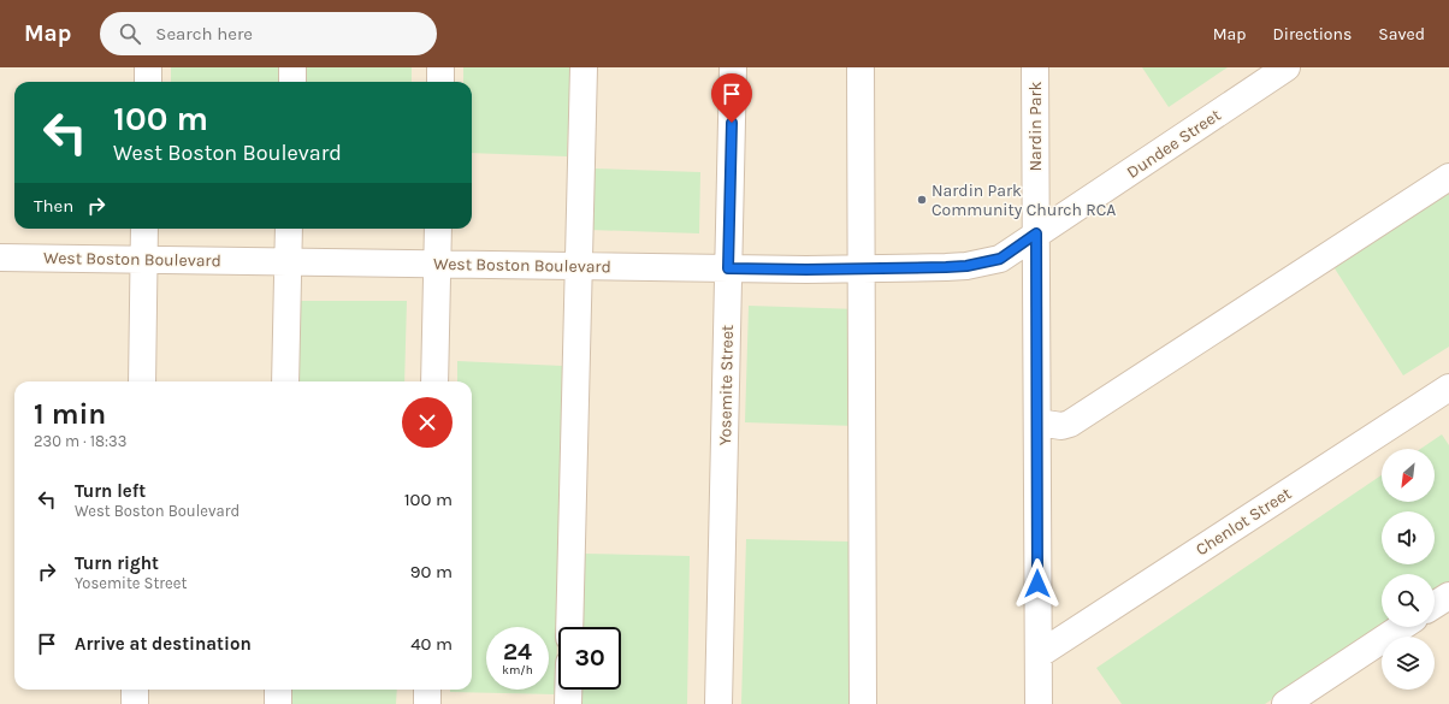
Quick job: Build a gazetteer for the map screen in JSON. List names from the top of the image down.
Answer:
{
  "streets": {
    "street": [
      "Nardin Park",
      "Dundee Street",
      "West Boston Boulevard",
      "Yosemite Street",
      "Chenlot Street"
    ]
  },
  "crossings": [
    ["Nardin Park", "Dundee Street"],
    ["Nardin Park", "West Boston Boulevard"],
    ["Nardin Park", "Chenlot Street"],
    ["Dundee Street", "West Boston Boulevard"],
    ["West Boston Boulevard", "Yosemite Street"]
  ],
  "places": ["Nardin Park Community Church RCA"],
  "north": "bottom left",
  "page": {
    "header": "Map",
    "search": "Search here",
    "nav": ["Map", "Directions", "Saved"],
    "turn": ["100 m", "West Boston Boulevard"],
    "then": "Then",
    "heading": ["1 min", "230 m · 18:33"],
    "list": [
      {
        "name": "Turn left",
        "note": "West Boston Boulevard",
        "value": "100 m"
      },
      {
        "name": "Turn right",
        "note": "Yosemite Street",
        "value": "90 m"
      },
      {
        "name": "Arrive at destination",
        "value": "40 m"
      }
    ],
    "speed": "24 km/h",
    "limit": "30"
  }
}
